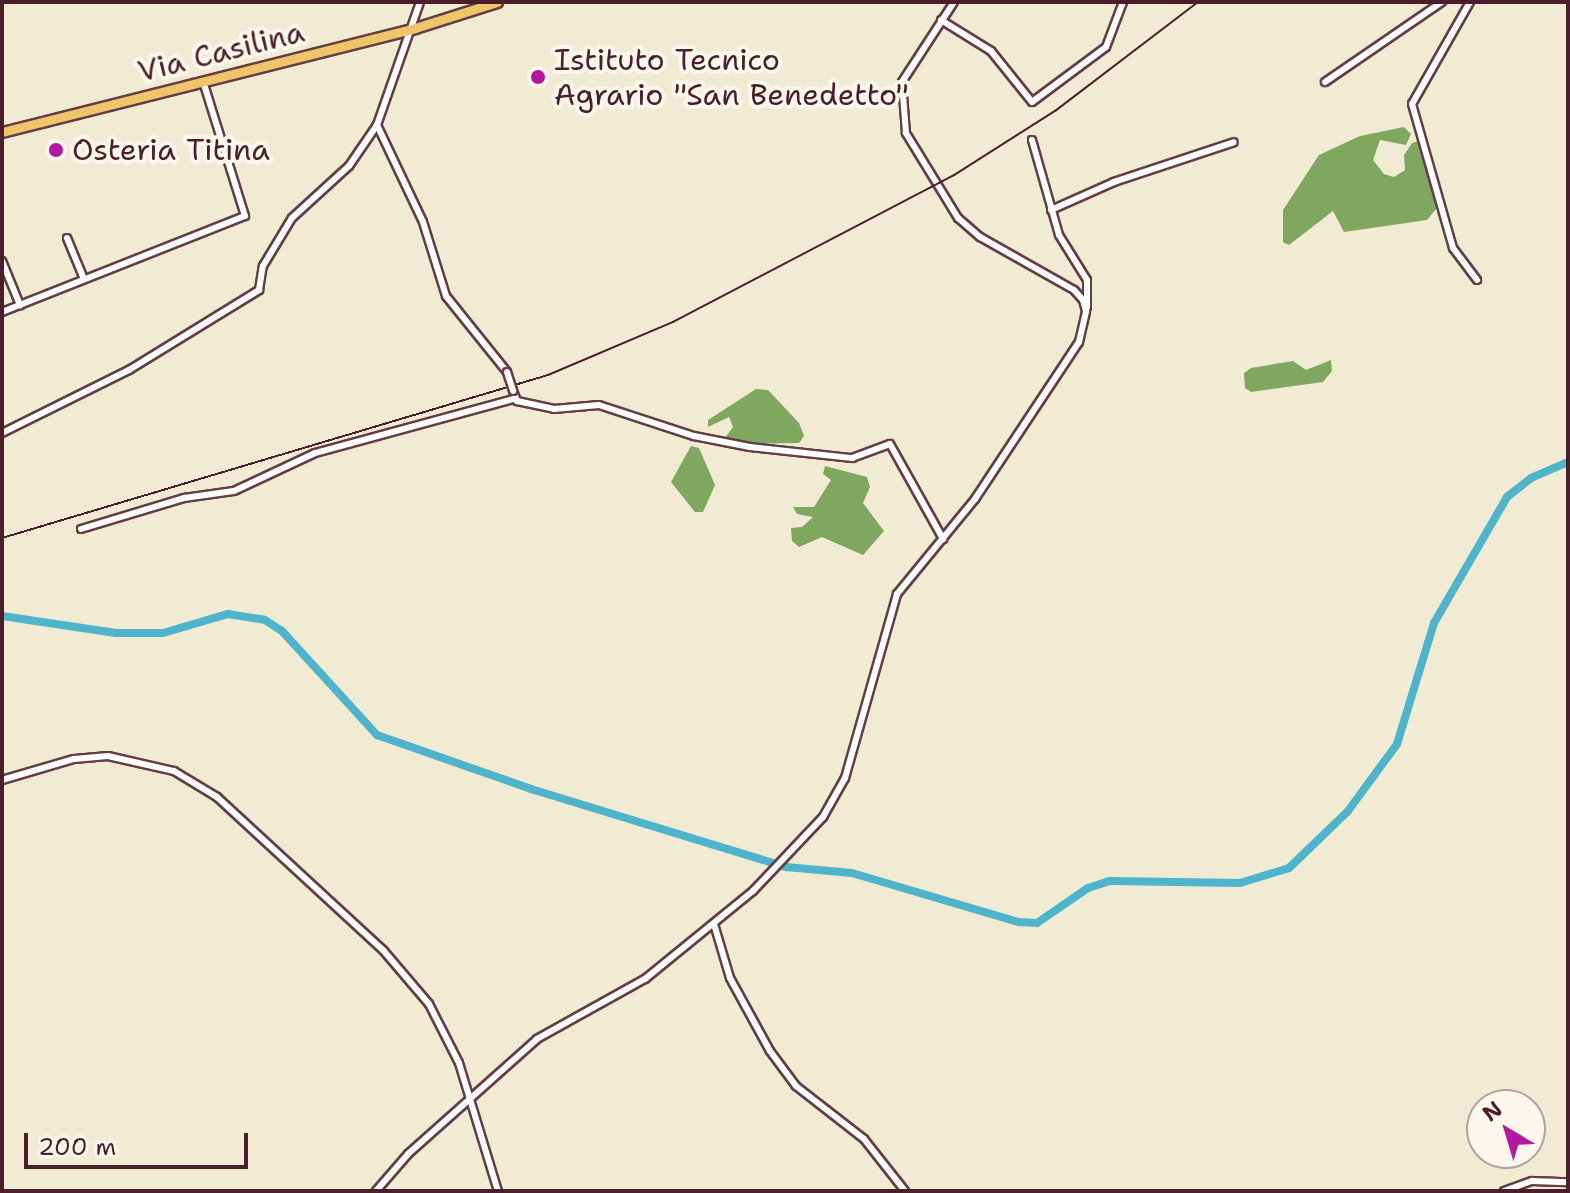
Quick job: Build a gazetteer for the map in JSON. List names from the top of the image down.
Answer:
{
  "streets": {
    "main road": ["Via Casilina"]
  },
  "places": ["Istituto Tecnico Agrario \"San Benedetto\"", "Osteria Titina"],
  "scale_bar": "200 m",
  "north": "top left"
}
